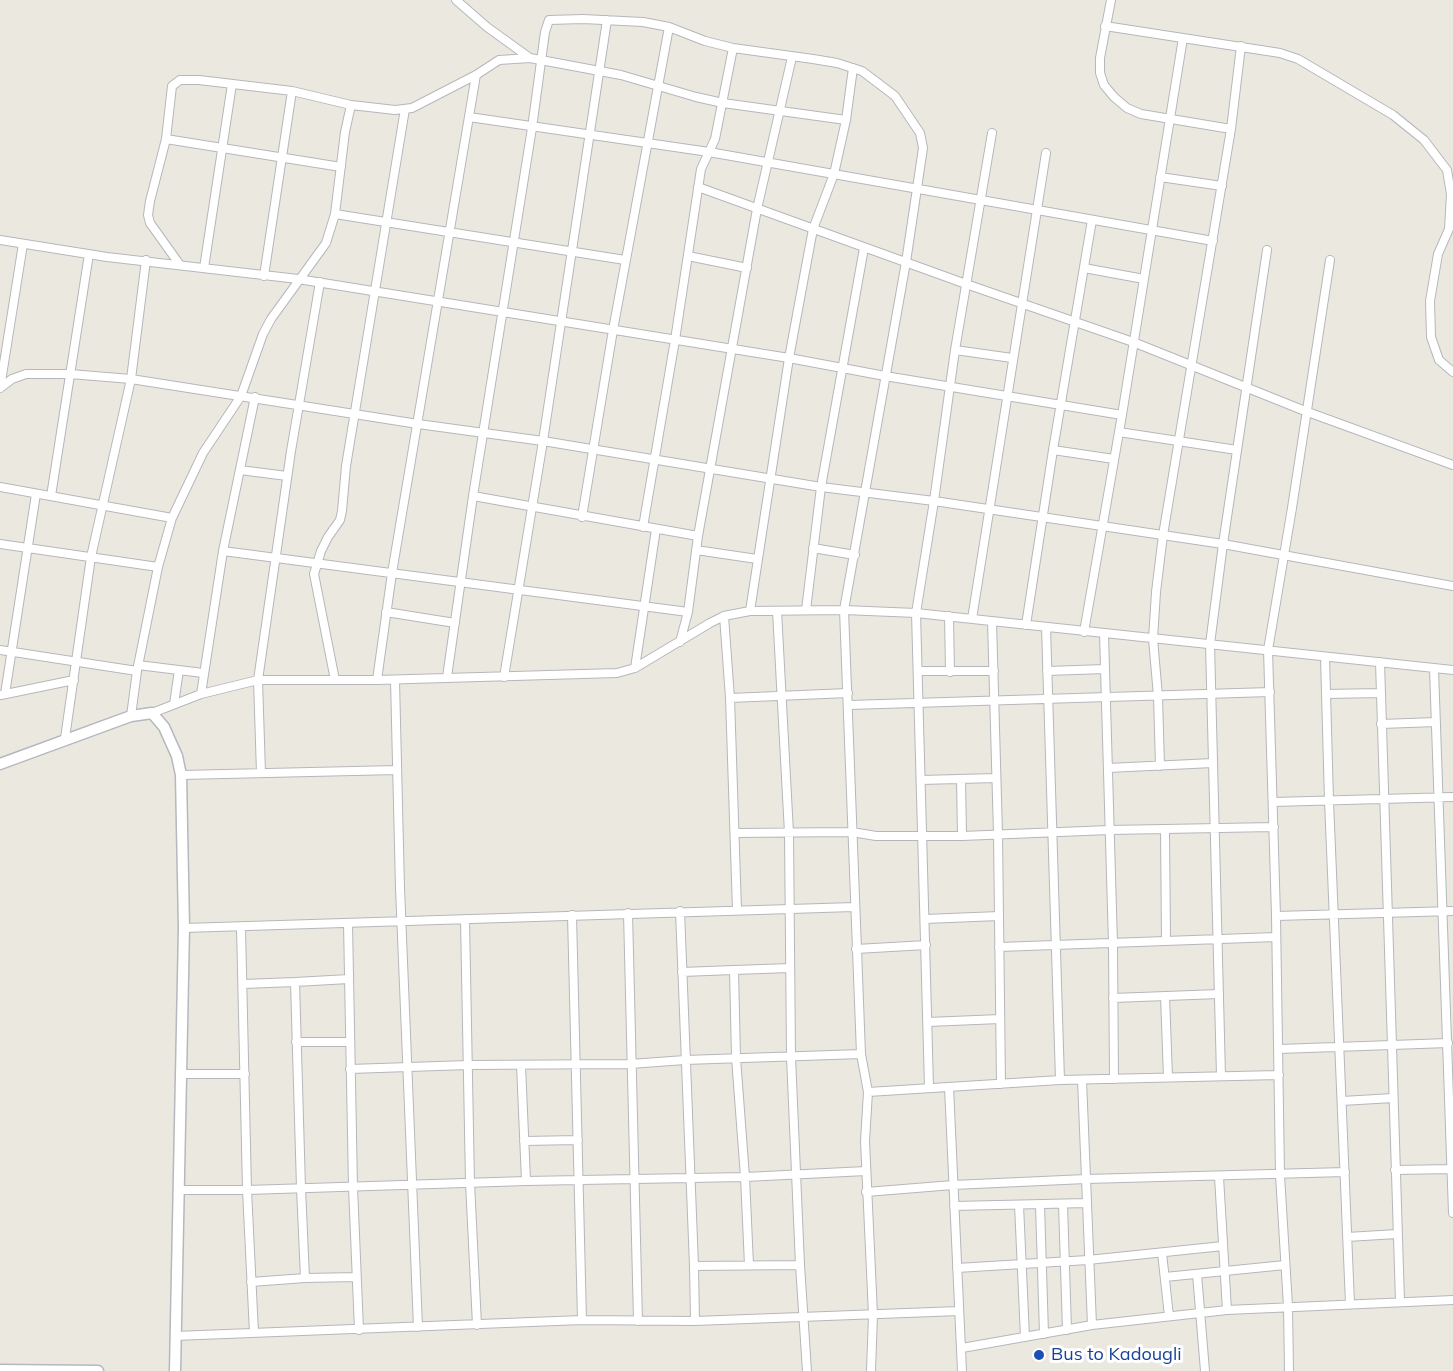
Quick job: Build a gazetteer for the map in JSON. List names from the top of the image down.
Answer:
{
  "places": ["Bus to Kadougli"]
}
